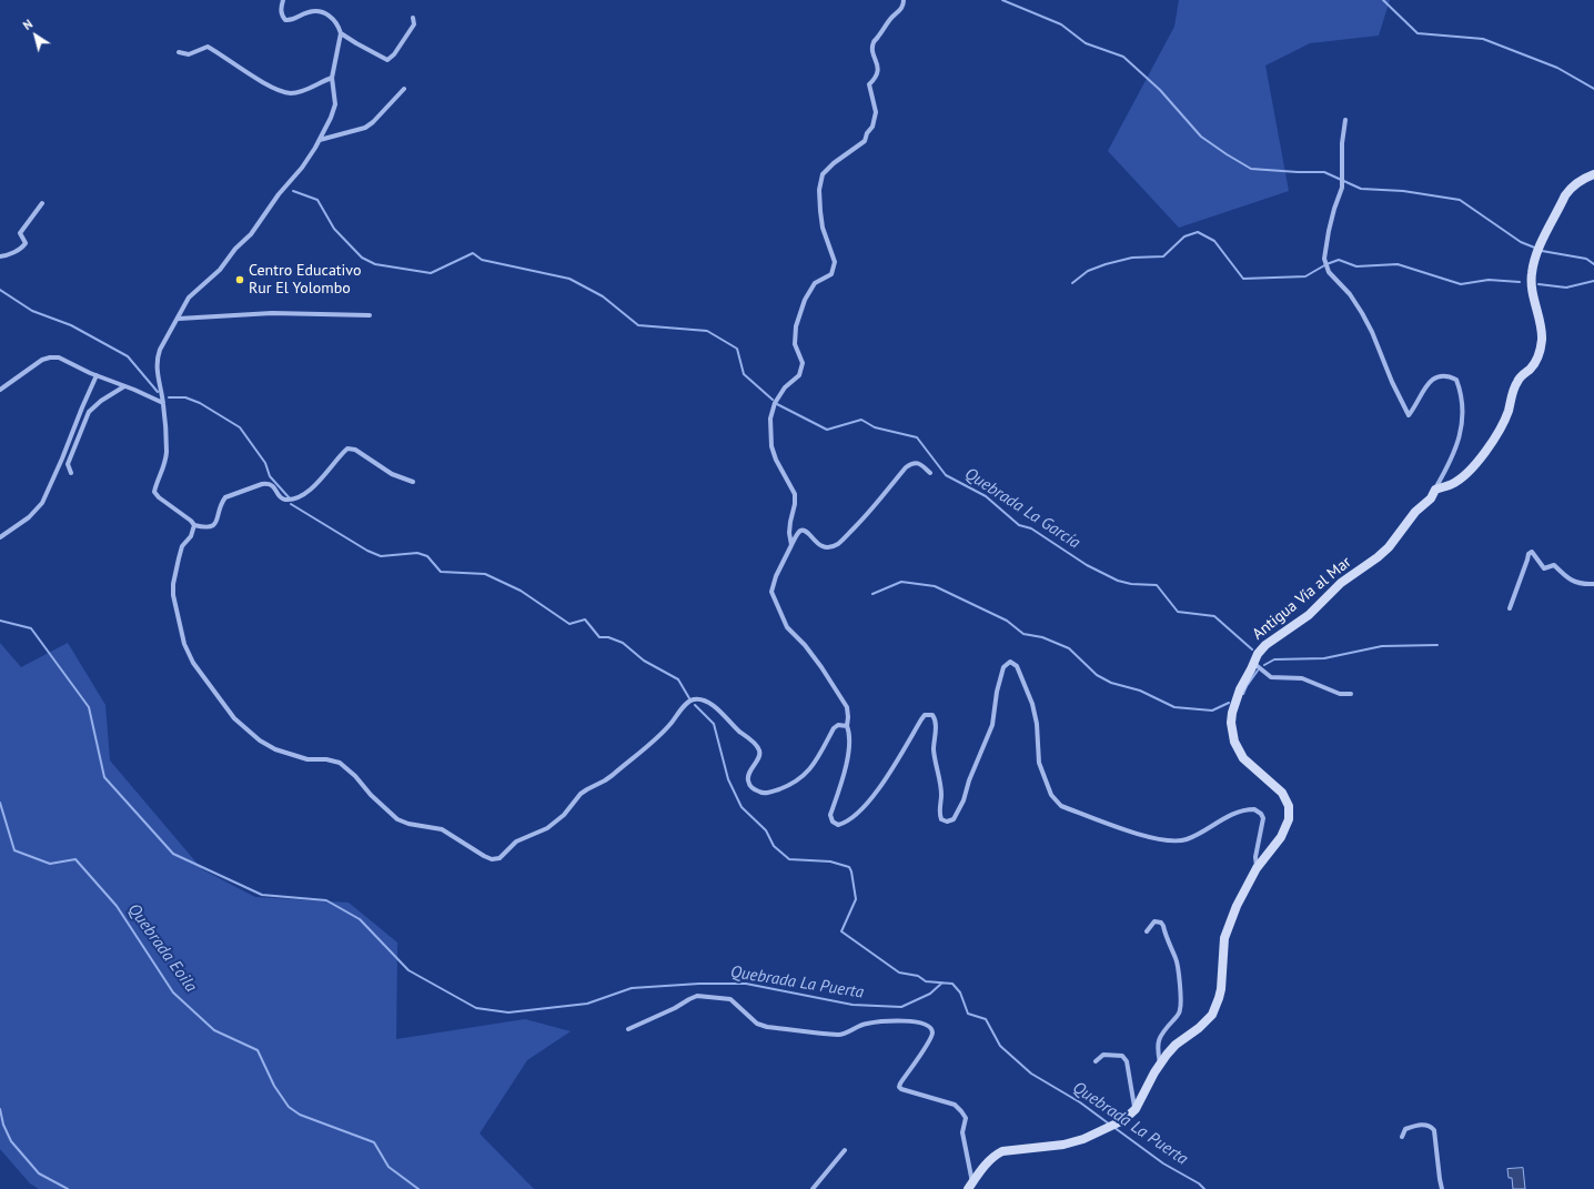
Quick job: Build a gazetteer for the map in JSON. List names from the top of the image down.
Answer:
{
  "streets": {
    "main road": ["Antigua Vía al Mar"]
  },
  "water": ["Quebrada La García", "Quebrada Eoila", "Quebrada La Puerta"],
  "places": ["Centro Educativo Rur El Yolombo"],
  "north": "top left"
}
